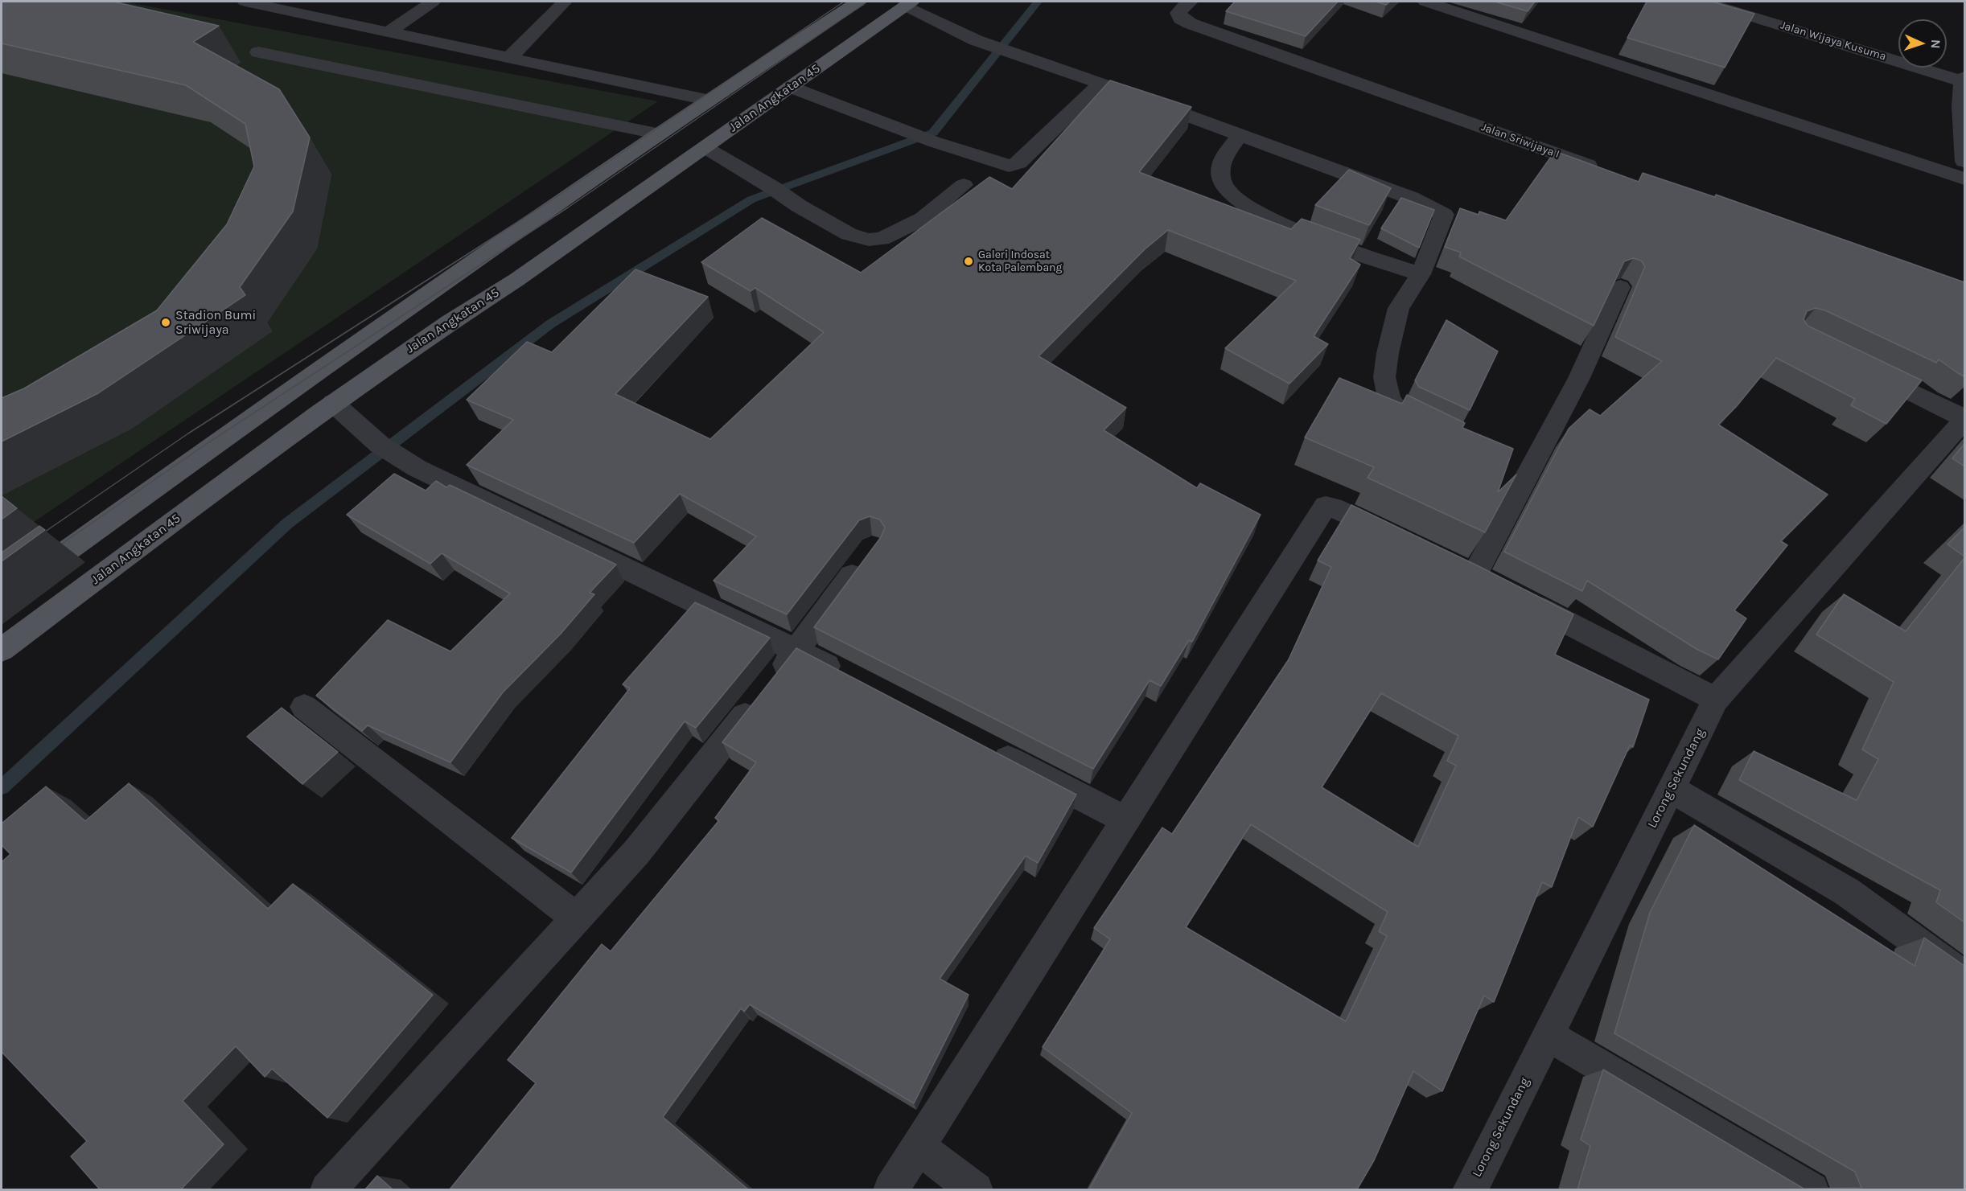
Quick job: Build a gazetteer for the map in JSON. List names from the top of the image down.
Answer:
{
  "streets": {
    "main road": ["Jalan Angkatan 45"],
    "street": ["Jalan Wijaya Kusuma", "Jalan Sriwijaya I", "Lorong Sekundang"]
  },
  "places": ["Galeri Indosat Kota Palembang", "Stadion Bumi Sriwijaya"],
  "north": "right"
}
